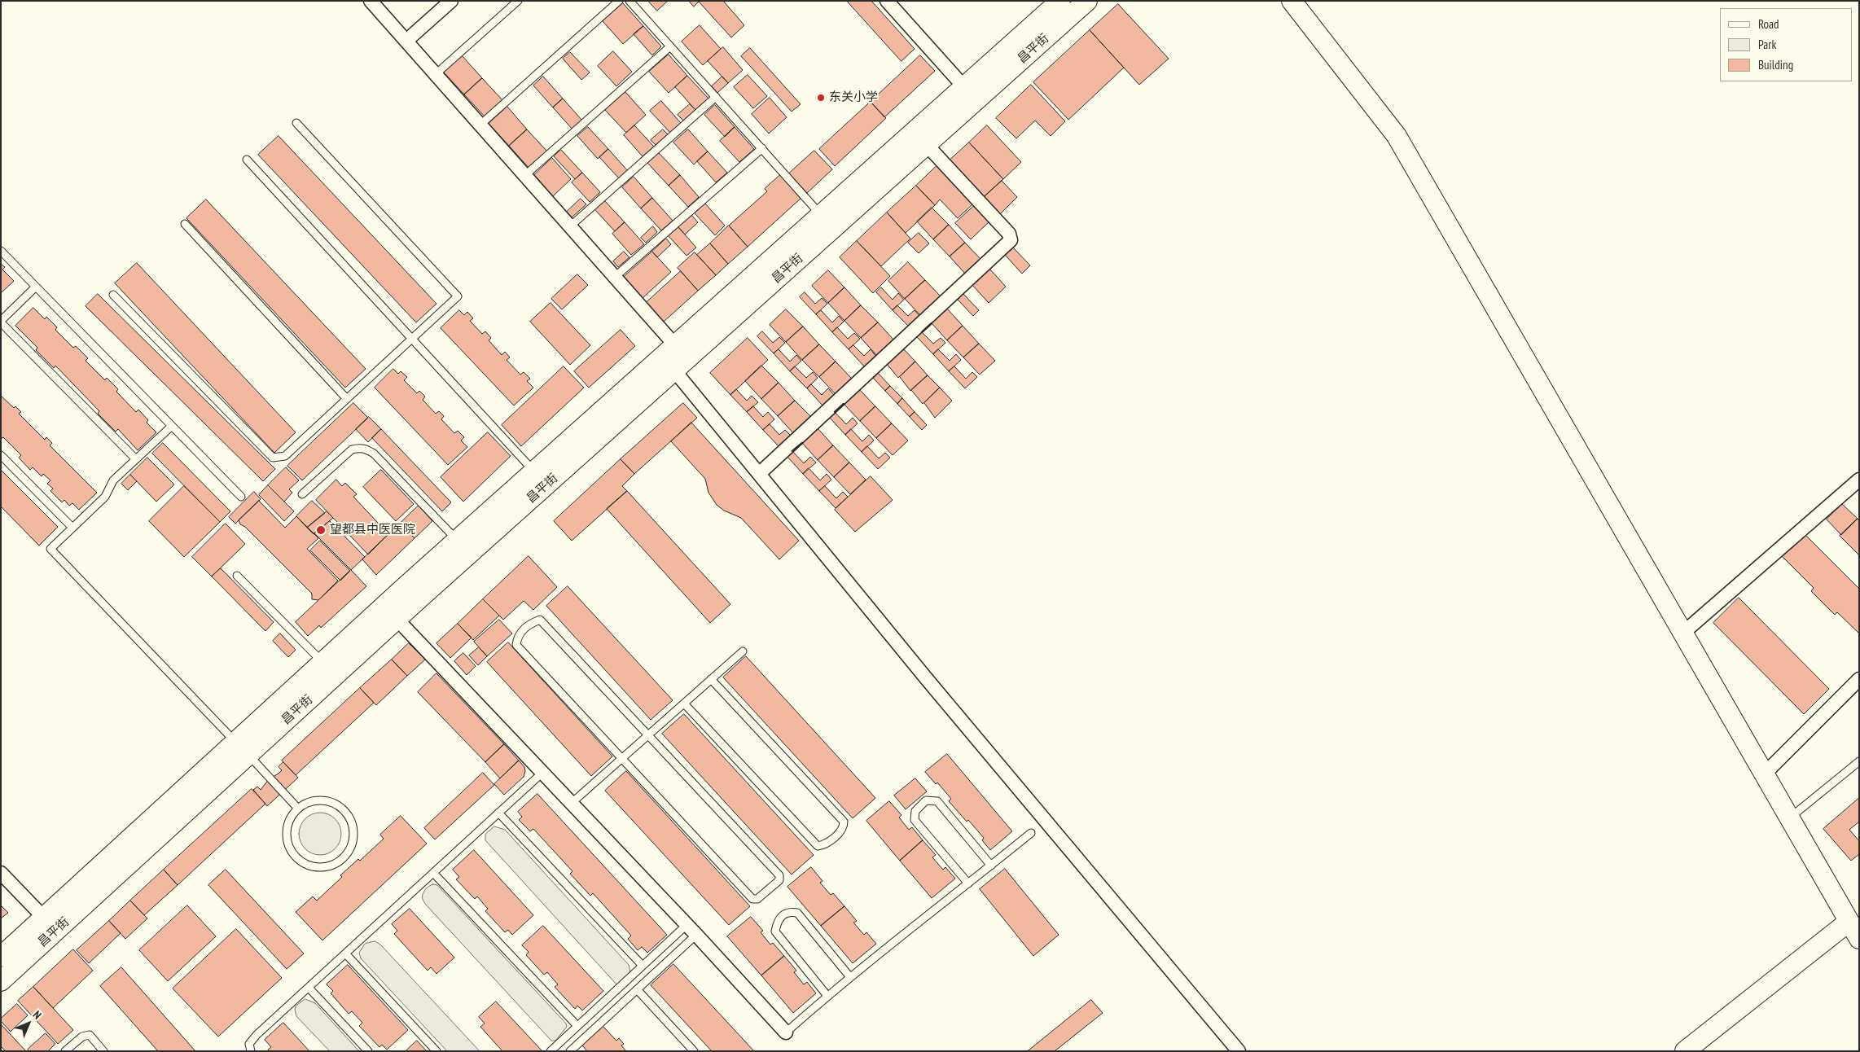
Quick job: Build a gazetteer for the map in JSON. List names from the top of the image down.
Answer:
{
  "streets": {
    "street": ["昌平街"]
  },
  "places": ["东关小学", "望都县中医医院"],
  "legend": ["Road", "Park", "Building"],
  "north": "top right"
}
